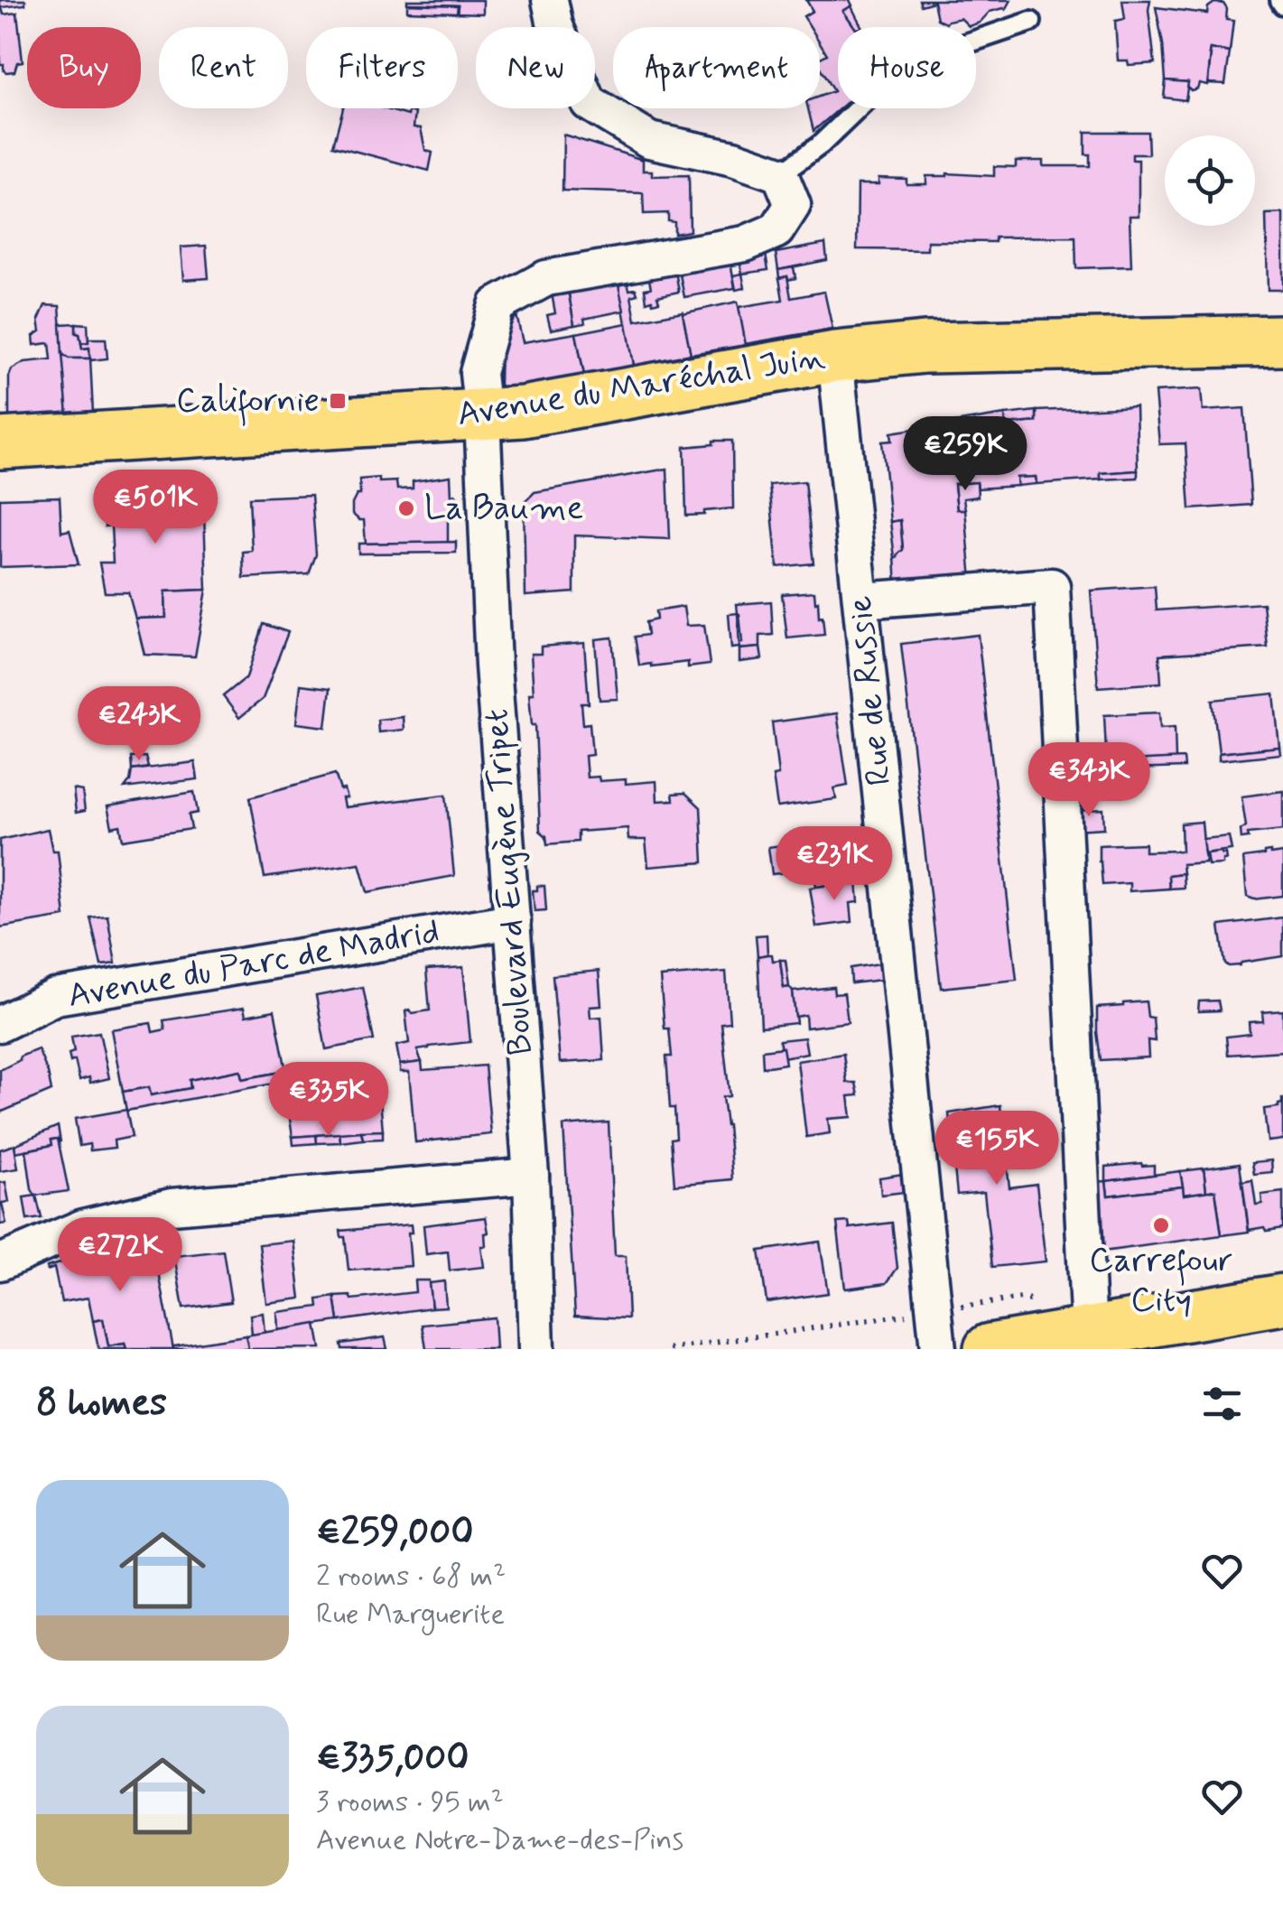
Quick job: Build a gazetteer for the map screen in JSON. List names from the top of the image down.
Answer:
{
  "streets": {
    "main road": ["Avenue du Maréchal Juin"],
    "street": ["Rue de Russie", "Boulevard Eugène Tripet", "Avenue du Parc de Madrid"]
  },
  "crossings": [
    ["Avenue du Maréchal Juin", "Rue de Russie"],
    ["Avenue du Maréchal Juin", "Boulevard Eugène Tripet"],
    ["Boulevard Eugène Tripet", "Avenue du Parc de Madrid"]
  ],
  "places": {
    "transit": ["Californie"],
    "other": ["La Baume", "Carrefour City"]
  },
  "page": {
    "chip": [
      "Buy",
      "Rent",
      "Filters",
      "New",
      "Apartment",
      "House"
    ],
    "price": [
      "€259K",
      "€501K",
      "€243K",
      "€343K",
      "€231K",
      "€335K",
      "€155K",
      "€272K"
    ],
    "heading": "8 homes",
    "list": [
      {
        "name": "€259,000",
        "note": "2 rooms · 68 m² · Rue Marguerite"
      },
      {
        "name": "€335,000",
        "note": "3 rooms · 95 m² · Avenue Notre-Dame-des-Pins"
      }
    ]
  }
}
